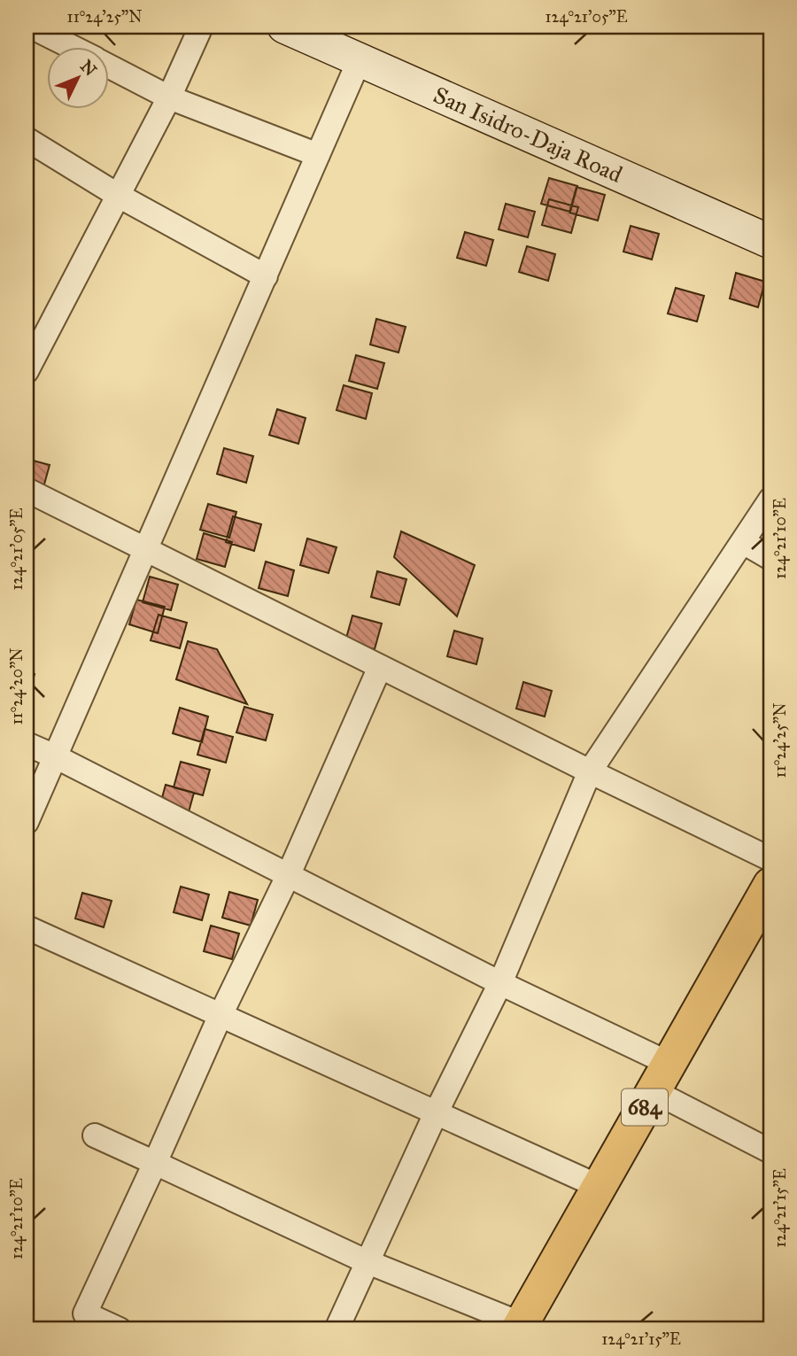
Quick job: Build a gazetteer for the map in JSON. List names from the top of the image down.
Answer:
{
  "streets": {
    "main road": ["684"],
    "street": ["San Isidro-Daja Road"]
  },
  "north": "top right",
  "coordinates": [
    "11°24'25\"N",
    "124°21'05\"E",
    "124°21'10\"E",
    "11°24'20\"N",
    "124°21'15\"E"
  ]
}
